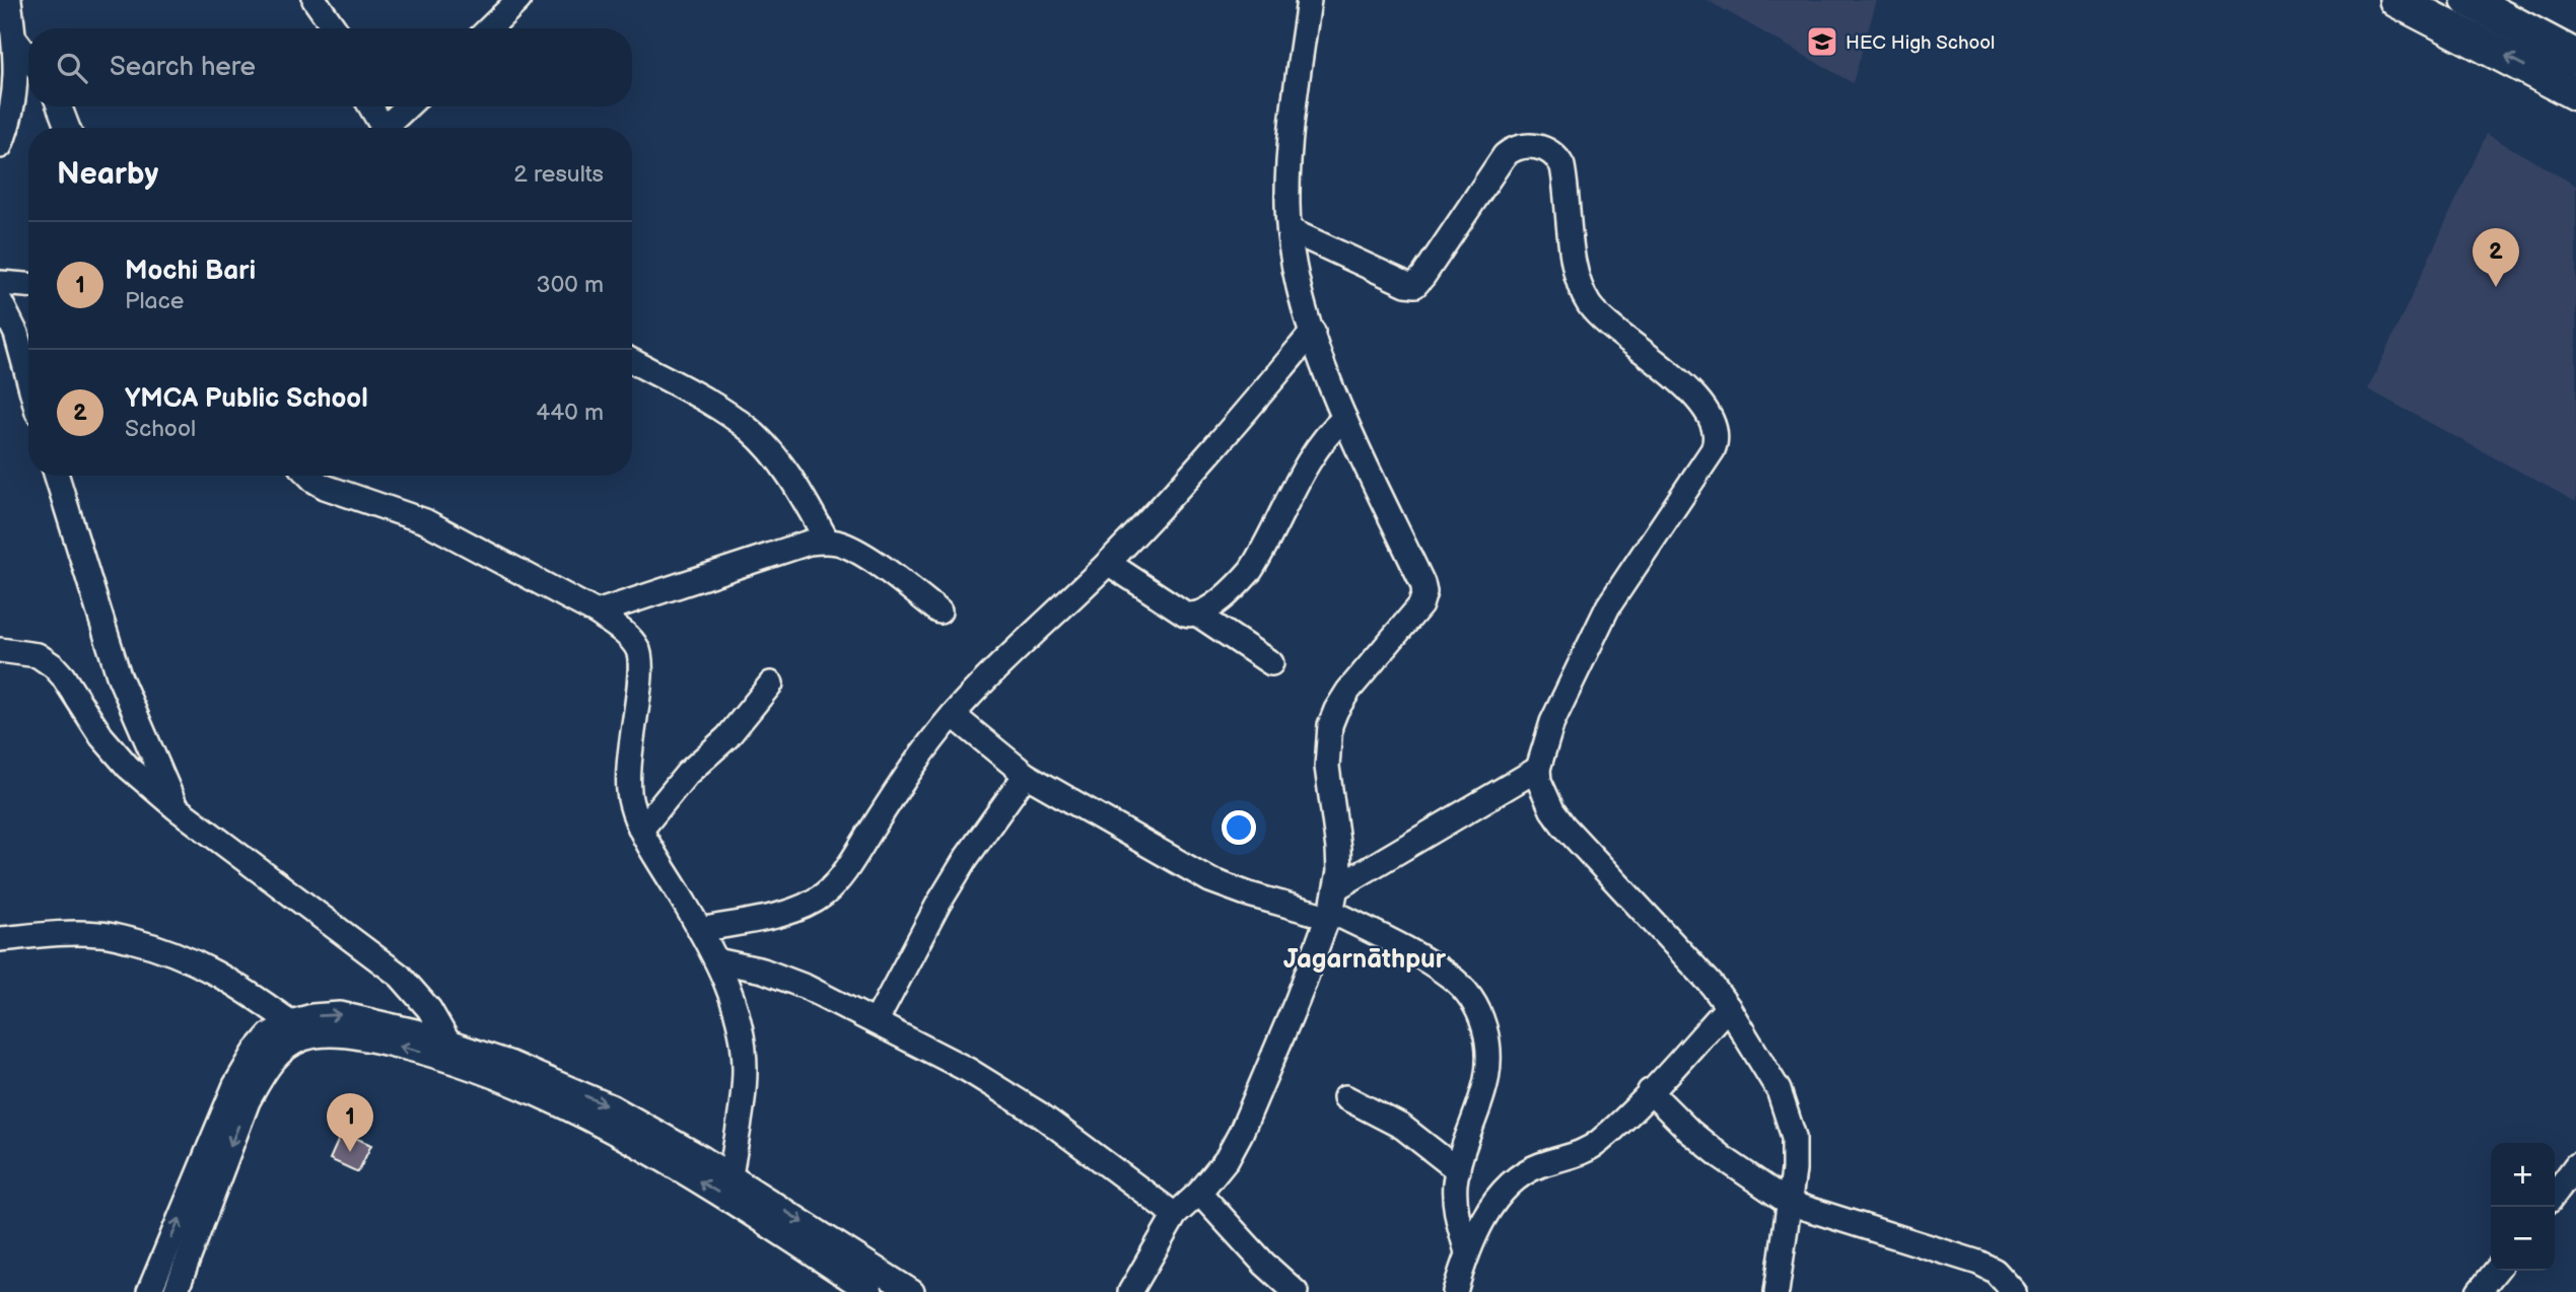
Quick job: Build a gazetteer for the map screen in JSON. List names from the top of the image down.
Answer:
{
  "districts": ["Jagarnāthpur"],
  "places": {
    "school or university": ["HEC High School"]
  },
  "page": {
    "search": "Search here",
    "heading": ["Nearby", "2 results"],
    "list": [
      {
        "mark": "1",
        "name": "Mochi Bari",
        "note": "Place",
        "value": "300 m"
      },
      {
        "mark": "2",
        "name": "YMCA Public School",
        "note": "School",
        "value": "440 m"
      }
    ],
    "pins": ["2", "1"],
    "map_buttons": ["+", "−"]
  }
}
